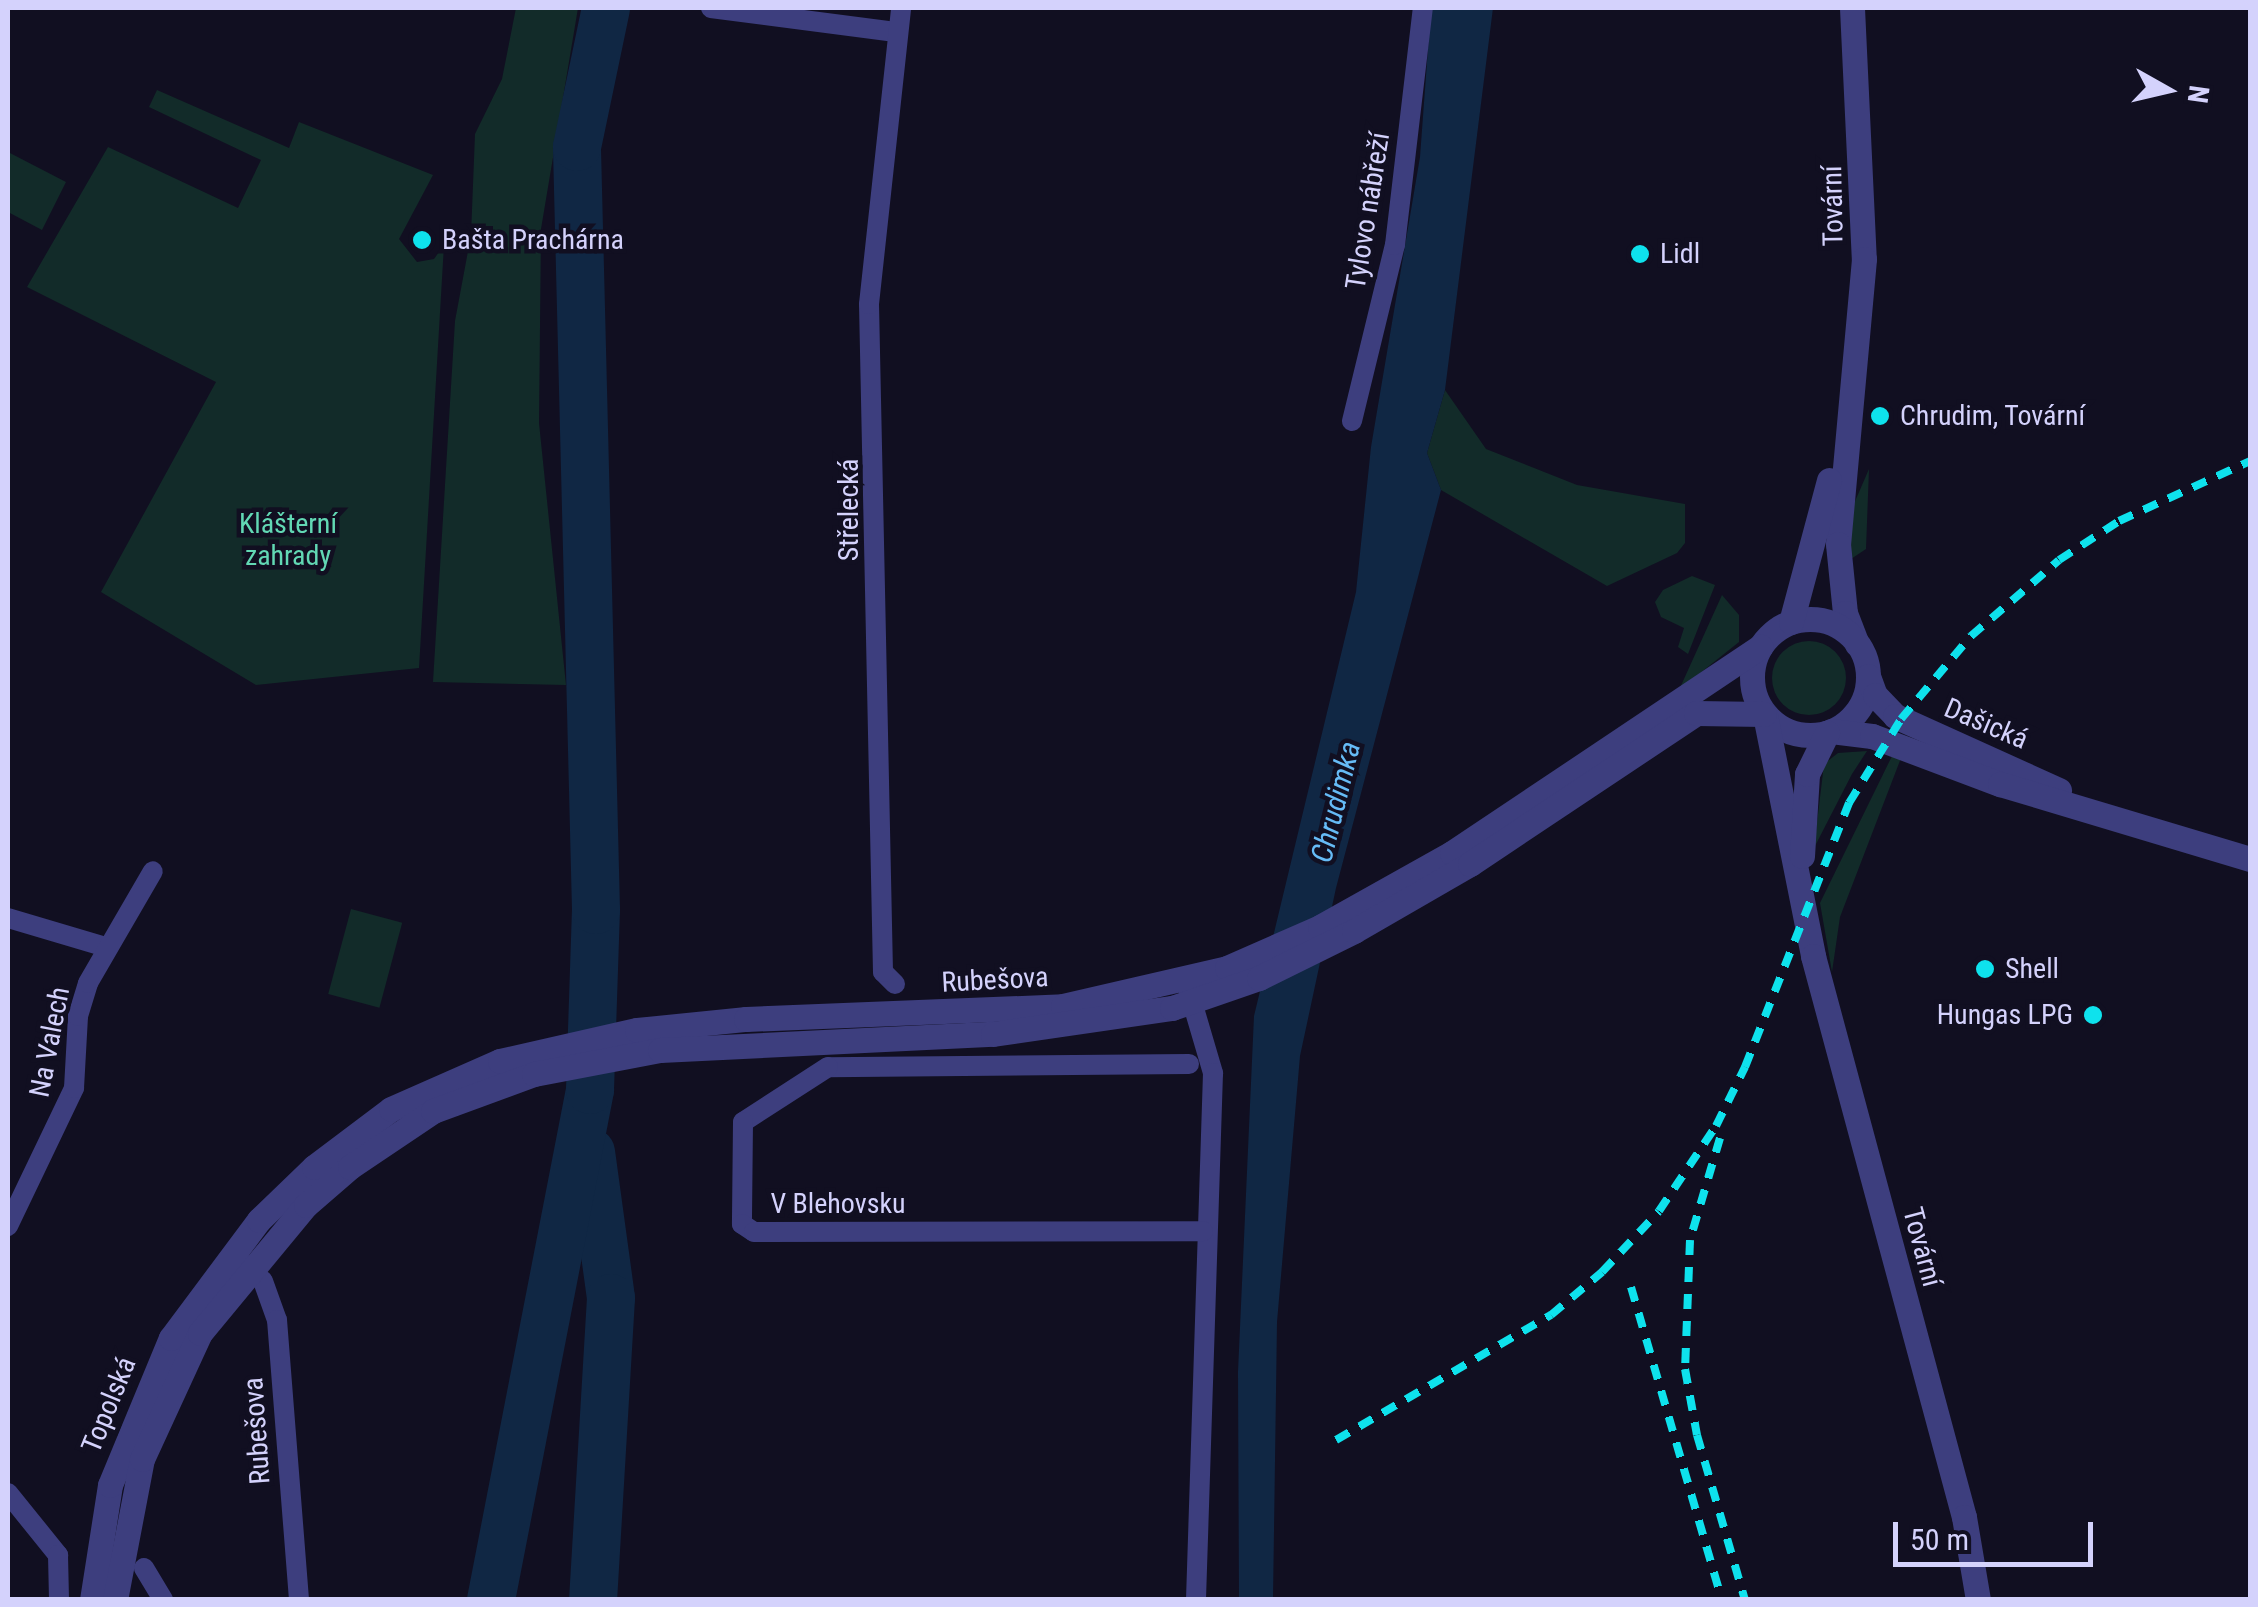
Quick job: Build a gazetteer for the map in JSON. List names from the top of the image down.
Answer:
{
  "streets": {
    "street": [
      "Tovární",
      "Tylovo nábřeží",
      "Střelecká",
      "Dašická",
      "Rubešova",
      "Na Valech",
      "V Blehovsku",
      "Topolská"
    ]
  },
  "crossings": [
    ["Tovární", "Dašická"],
    ["Tovární", "Rubešova"],
    ["Dašická", "Rubešova"],
    ["Rubešova", "Topolská"]
  ],
  "water": ["Chrudimka"],
  "parks": ["Klášterní zahrady"],
  "places": [
    "Bašta Prachárna",
    "Lidl",
    "Chrudim, Tovární",
    "Shell",
    "Hungas LPG"
  ],
  "scale_bar": "50 m",
  "north": "right"
}
